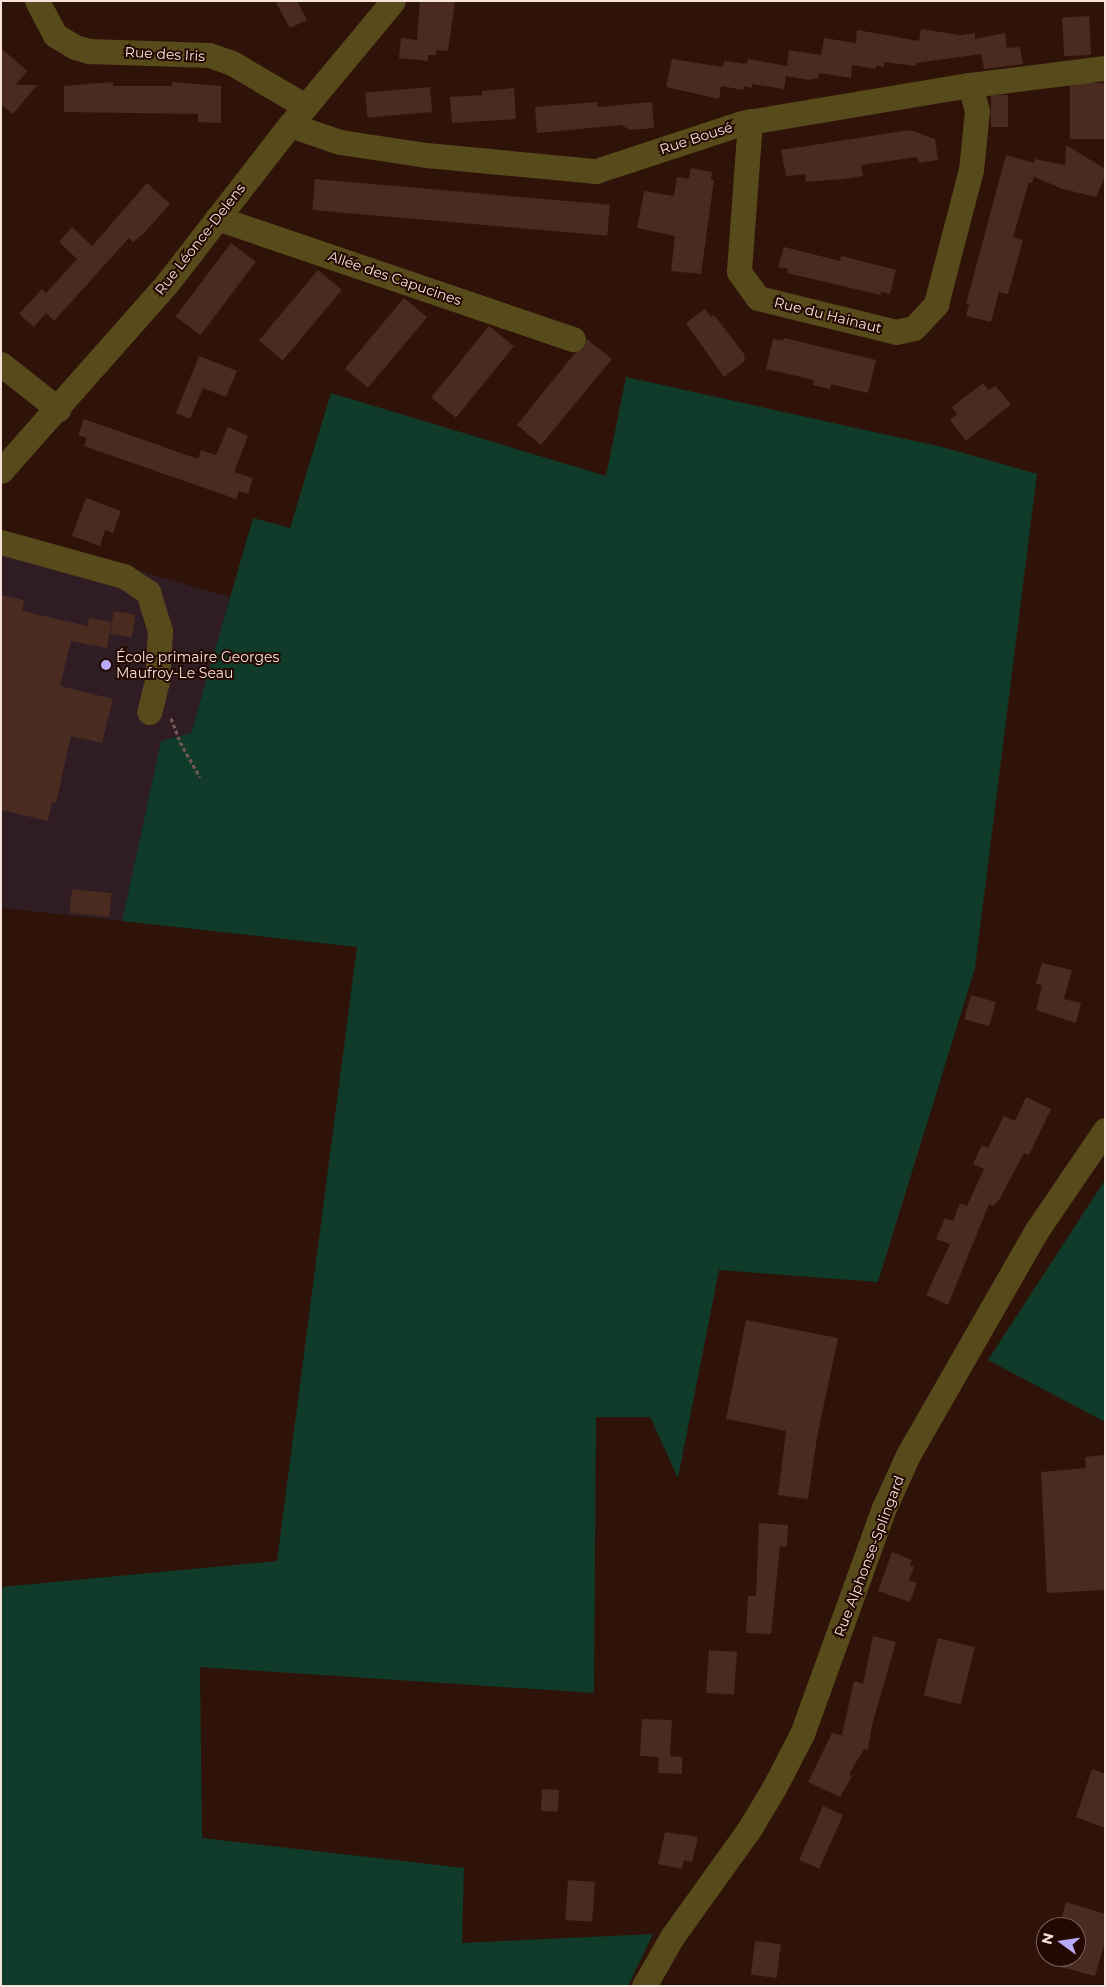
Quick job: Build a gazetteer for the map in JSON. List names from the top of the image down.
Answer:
{
  "streets": {
    "street": [
      "Rue des Iris",
      "Rue Bousé",
      "Rue Léonce-Delens",
      "Allée des Capucines",
      "Rue du Hainaut",
      "Rue Alphonse-Splingard"
    ]
  },
  "crossings": [
    ["Rue des Iris", "Rue Léonce-Delens"],
    ["Rue Bousé", "Rue Léonce-Delens"],
    ["Rue Bousé", "Rue du Hainaut"],
    ["Rue Léonce-Delens", "Allée des Capucines"]
  ],
  "places": ["École primaire Georges Maufroy-Le Seau"],
  "north": "left"
}
